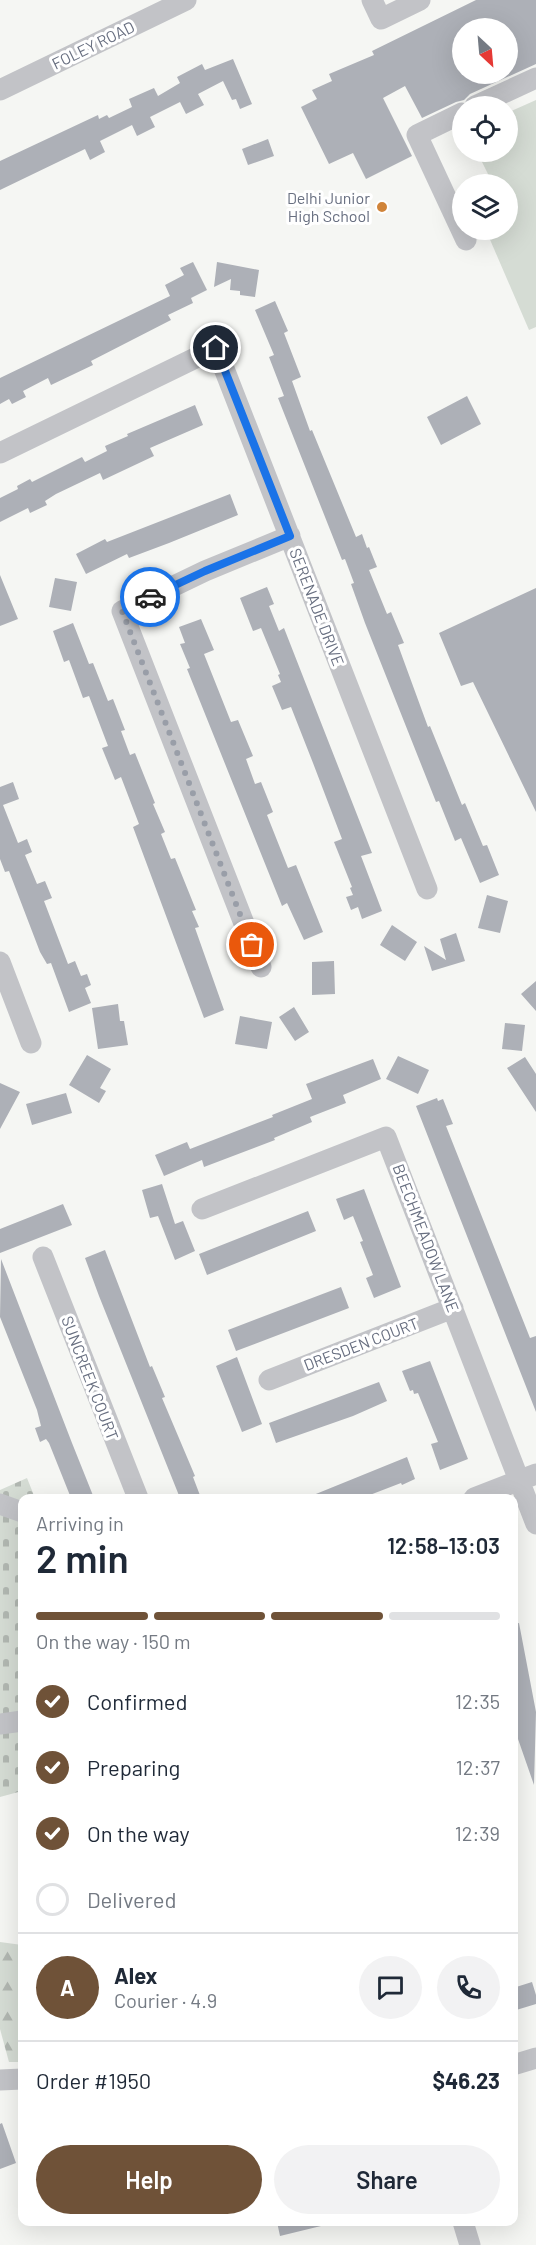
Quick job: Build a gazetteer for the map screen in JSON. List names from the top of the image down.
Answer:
{
  "streets": {
    "street": [
      "FOLEY ROAD",
      "SERENADE DRIVE",
      "BEECHMEADOW LANE",
      "DRESDEN COURT",
      "SUNCREEK COURT"
    ]
  },
  "crossings": [
    ["BEECHMEADOW LANE", "DRESDEN COURT"]
  ],
  "places": ["Delhi Junior High School"],
  "north": "bottom right",
  "page": {
    "heading": ["2 min", "Arriving in", "12:58–13:03"],
    "panel": [
      "Alex",
      "Courier · 4.9",
      "Order #1950",
      "$46.23"
    ],
    "bar": "On the way · 150 m",
    "list": [
      ["Confirmed", "12:35"],
      ["Preparing", "12:37"],
      ["On the way", "12:39"],
      "Delivered"
    ],
    "round": "A",
    "buttons": ["Help", "Share"]
  }
}
